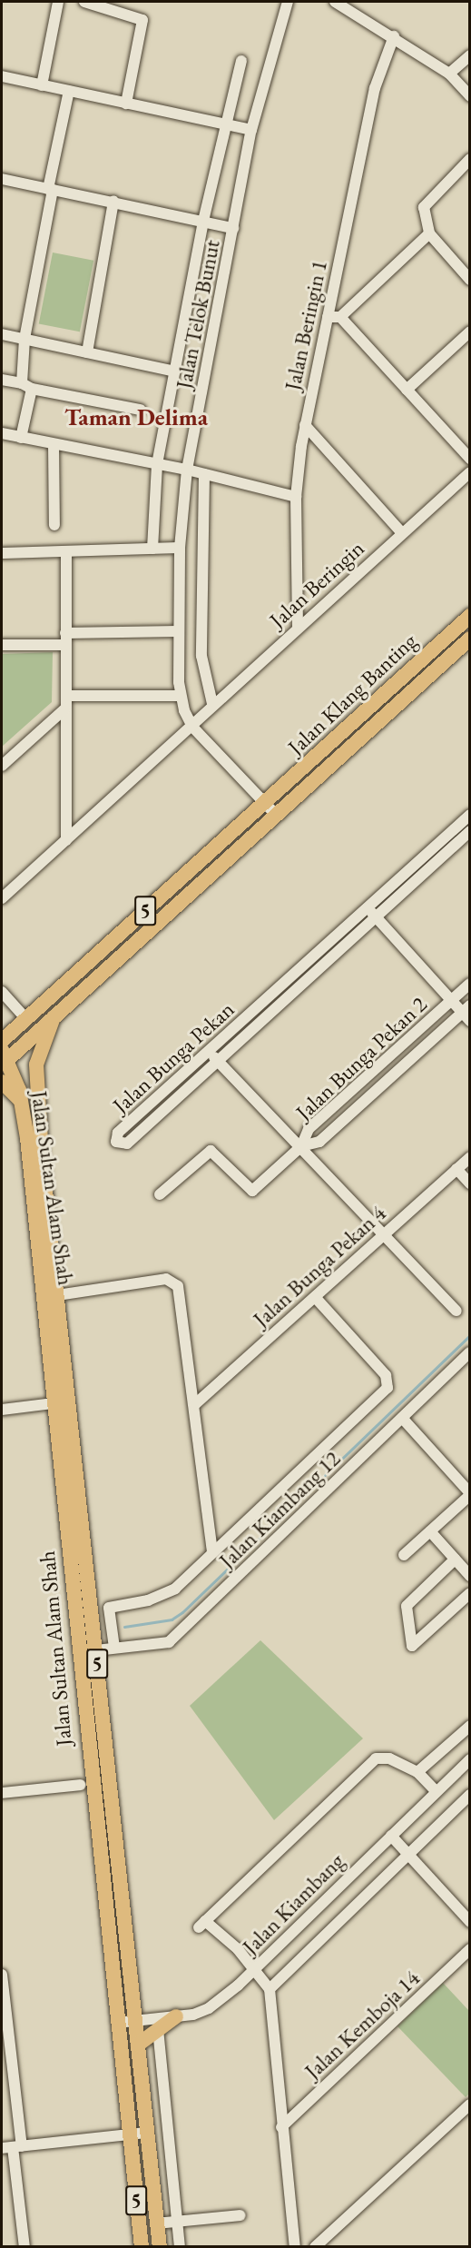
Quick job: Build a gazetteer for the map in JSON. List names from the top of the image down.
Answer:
{
  "streets": {
    "highway": ["Jalan Klang Banting", "5", "Jalan Sultan Alam Shah"],
    "street": [
      "Jalan Telok Bunut",
      "Jalan Beringin 1",
      "Jalan Beringin",
      "Jalan Bunga Pekan",
      "Jalan Bunga Pekan 2",
      "Jalan Bunga Pekan 4",
      "Jalan Kiambang 12",
      "Jalan Kiambang",
      "Jalan Kemboja 14"
    ]
  },
  "crossings": [
    ["Jalan Telok Bunut", "Jalan Beringin"],
    ["Jalan Telok Bunut", "Jalan Klang Banting"],
    ["Jalan Telok Bunut", "5"],
    ["Jalan Beringin 1", "Jalan Beringin"],
    ["Jalan Klang Banting", "5"],
    ["5", "Jalan Sultan Alam Shah"],
    ["Jalan Sultan Alam Shah", "Jalan Kiambang 12"],
    ["Jalan Sultan Alam Shah", "Jalan Kiambang"]
  ],
  "districts": ["Taman Delima"]
}
